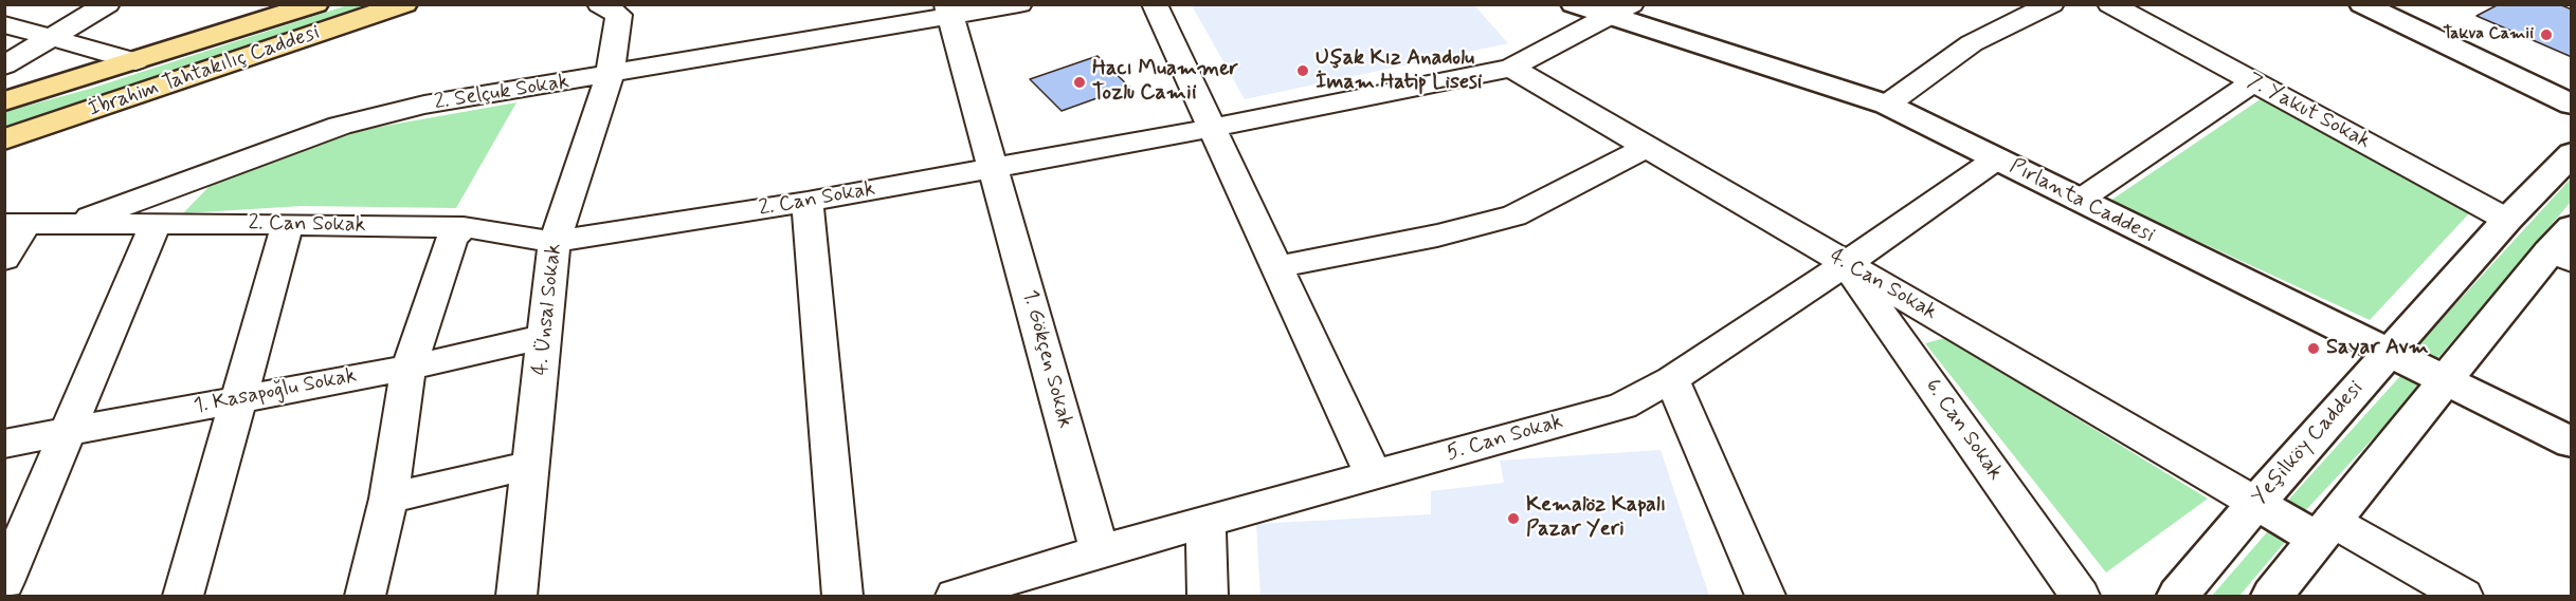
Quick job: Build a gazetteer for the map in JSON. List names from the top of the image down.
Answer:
{
  "streets": {
    "main road": ["İbrahim Tahtakılıç Caddesi"],
    "street": [
      "2. Selçuk Sokak",
      "7. Yakut Sokak",
      "2. Can Sokak",
      "Pırlanta Caddesi",
      "4. Can Sokak",
      "4. Ünsal Sokak",
      "1. Gökçen Sokak",
      "1. Kasapoğlu Sokak",
      "6. Can Sokak",
      "5. Can Sokak",
      "Yeşilköy Caddesi"
    ]
  },
  "crossings": [
    ["2. Selçuk Sokak", "2. Can Sokak"],
    ["2. Selçuk Sokak", "4. Ünsal Sokak"],
    ["2. Selçuk Sokak", "1. Gökçen Sokak"],
    ["7. Yakut Sokak", "Yeşilköy Caddesi"],
    ["2. Can Sokak", "Pırlanta Caddesi"],
    ["2. Can Sokak", "4. Can Sokak"],
    ["2. Can Sokak", "4. Ünsal Sokak"],
    ["2. Can Sokak", "1. Gökçen Sokak"],
    ["Pırlanta Caddesi", "5. Can Sokak"],
    ["Pırlanta Caddesi", "Yeşilköy Caddesi"],
    ["4. Can Sokak", "6. Can Sokak"],
    ["4. Can Sokak", "5. Can Sokak"],
    ["4. Can Sokak", "Yeşilköy Caddesi"],
    ["4. Ünsal Sokak", "1. Kasapoğlu Sokak"],
    ["1. Gökçen Sokak", "5. Can Sokak"],
    ["6. Can Sokak", "5. Can Sokak"]
  ],
  "places": [
    "Takva Camii",
    "Uşak Kız Anadolu İmam Hatip Lisesi",
    "Hacı Muammer Tozlu Camii",
    "Sayar Avm",
    "Kemalöz Kapalı Pazar Yeri"
  ]
}
